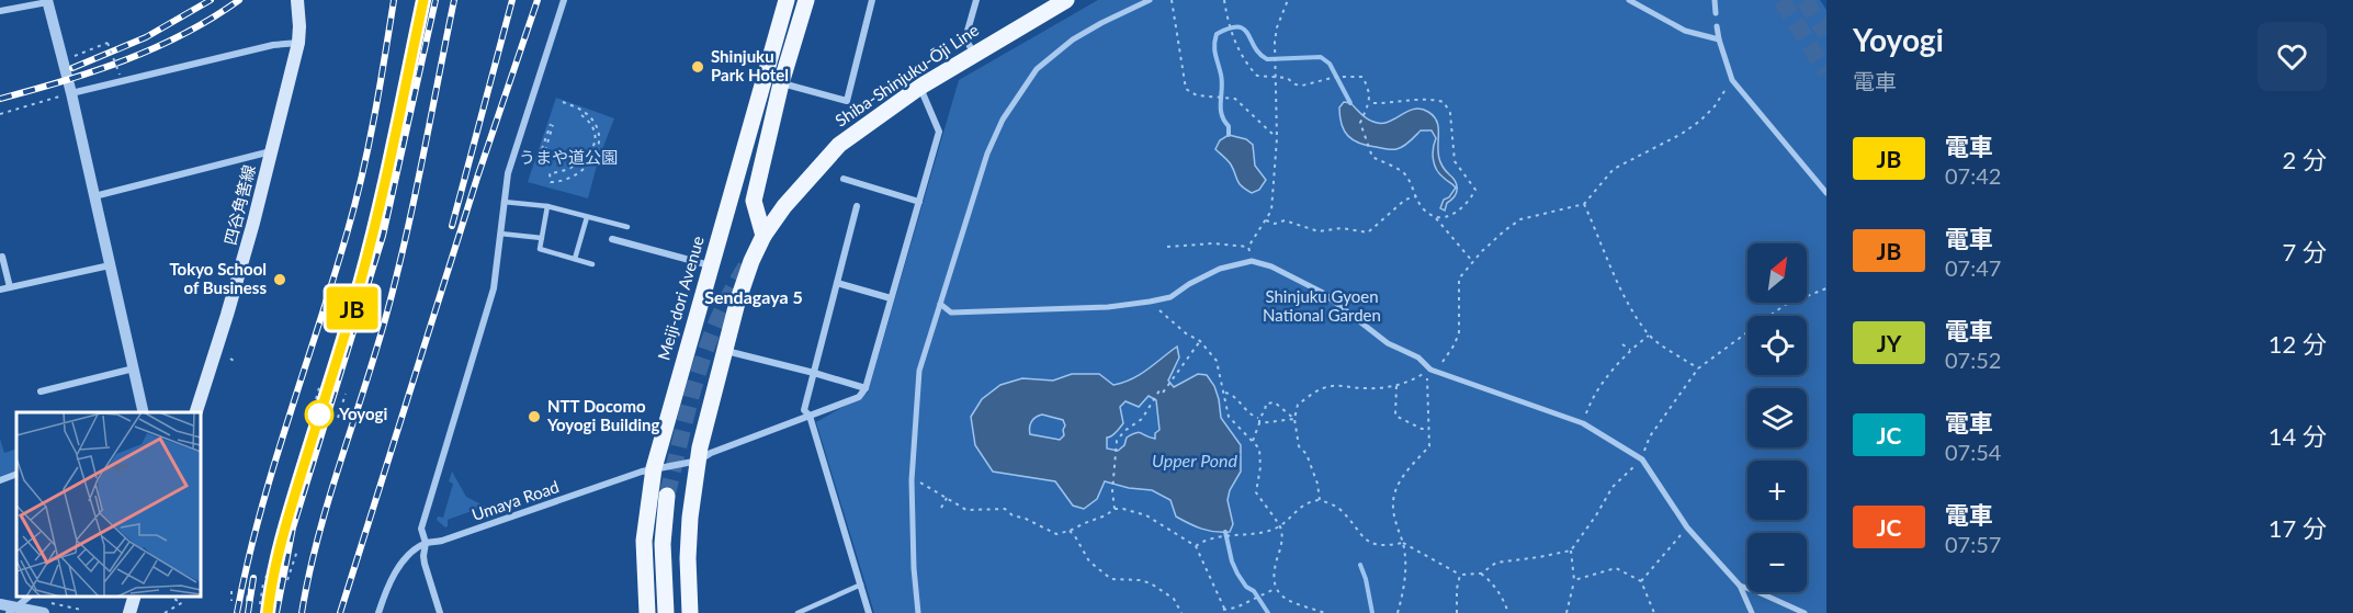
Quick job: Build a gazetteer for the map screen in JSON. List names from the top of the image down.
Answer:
{
  "streets": {
    "main road": ["Shiba-Shinjuku-Ōji Line", "四谷角筈線", "Meiji-dori Avenue"],
    "street": ["Umaya Road"]
  },
  "crossings": [
    ["Meiji-dori Avenue", "Umaya Road"]
  ],
  "districts": ["Sendagaya 5"],
  "water": ["Upper Pond"],
  "parks": ["うまや道公園", "Shinjuku Gyoen National Garden"],
  "places": [
    "Shinjuku Park Hotel",
    "Tokyo School of Business",
    "Yoyogi",
    "NTT Docomo Yoyogi Building"
  ],
  "north": "top right",
  "page": {
    "on_map": "JB",
    "heading": ["Yoyogi", "電車"],
    "list": [
      {
        "mark": "JB",
        "name": "電車",
        "note": "07:42",
        "value": "2 分"
      },
      {
        "mark": "JB",
        "name": "電車",
        "note": "07:47",
        "value": "7 分"
      },
      {
        "mark": "JY",
        "name": "電車",
        "note": "07:52",
        "value": "12 分"
      },
      {
        "mark": "JC",
        "name": "電車",
        "note": "07:54",
        "value": "14 分"
      },
      {
        "mark": "JC",
        "name": "電車",
        "note": "07:57",
        "value": "17 分"
      }
    ],
    "map_buttons": ["+", "−"]
  }
}
